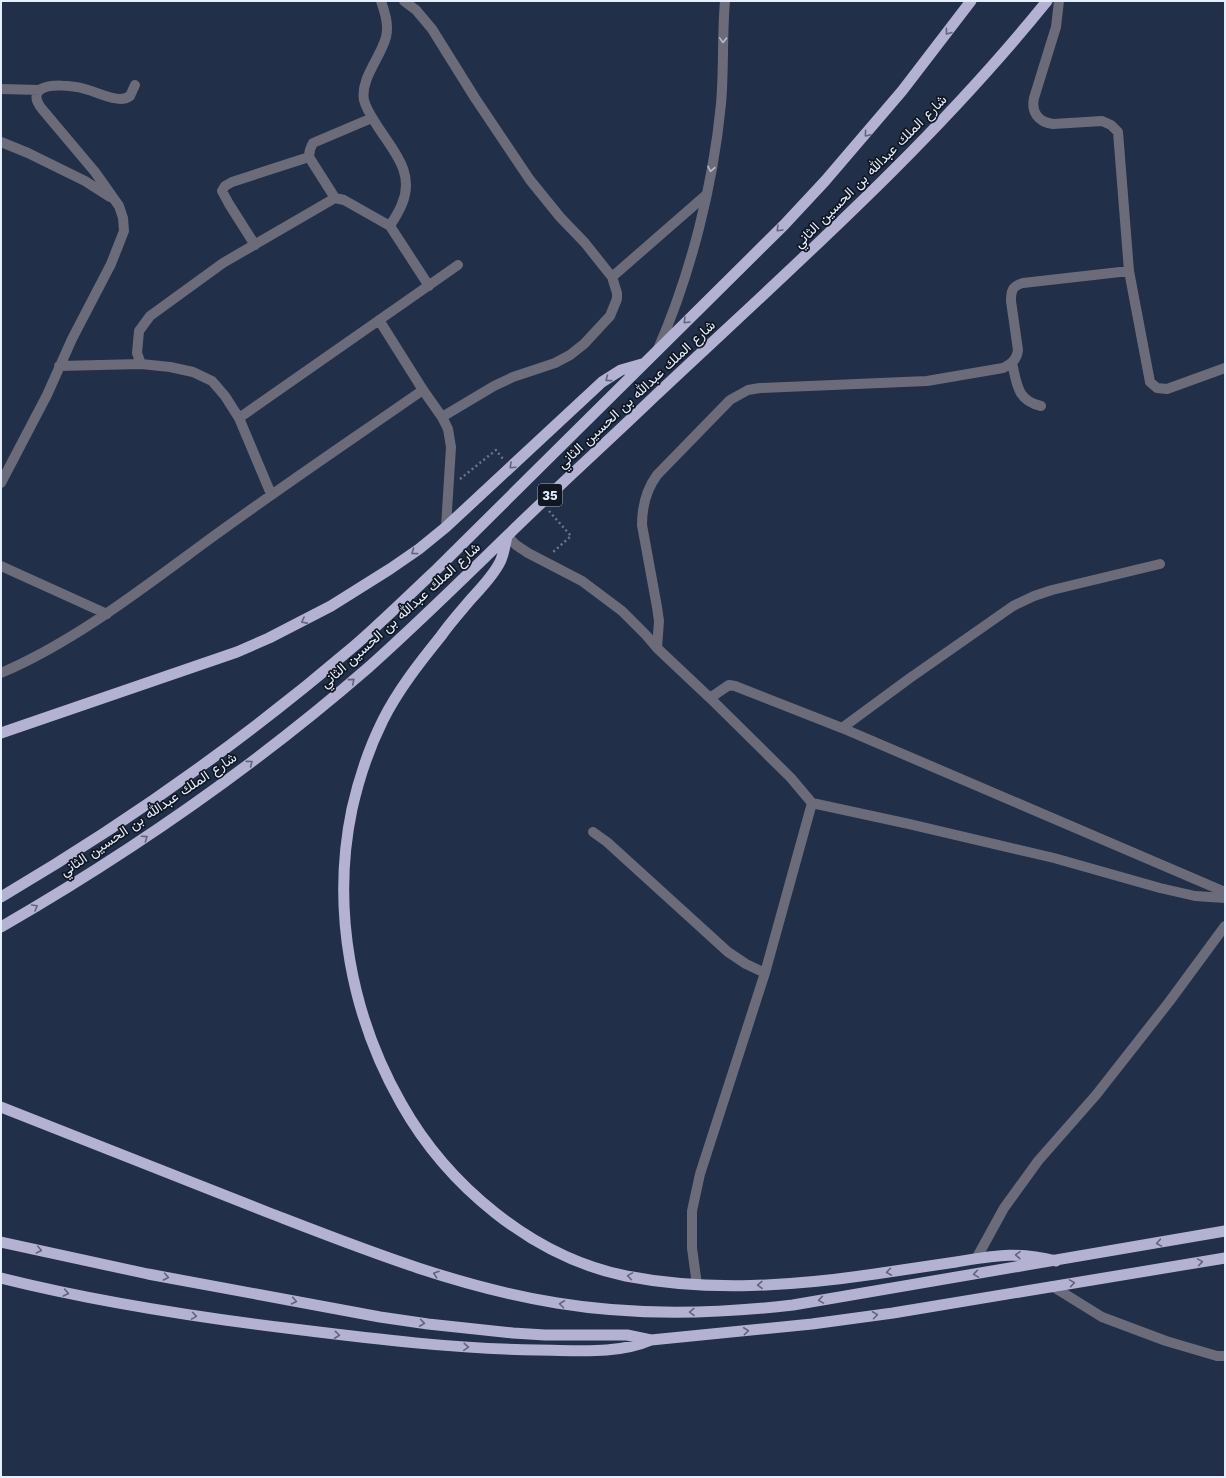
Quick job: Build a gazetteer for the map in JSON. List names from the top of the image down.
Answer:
{
  "streets": {
    "highway": ["شارع الملك عبدالله بن الحسين الثاني", "35"]
  }
}
